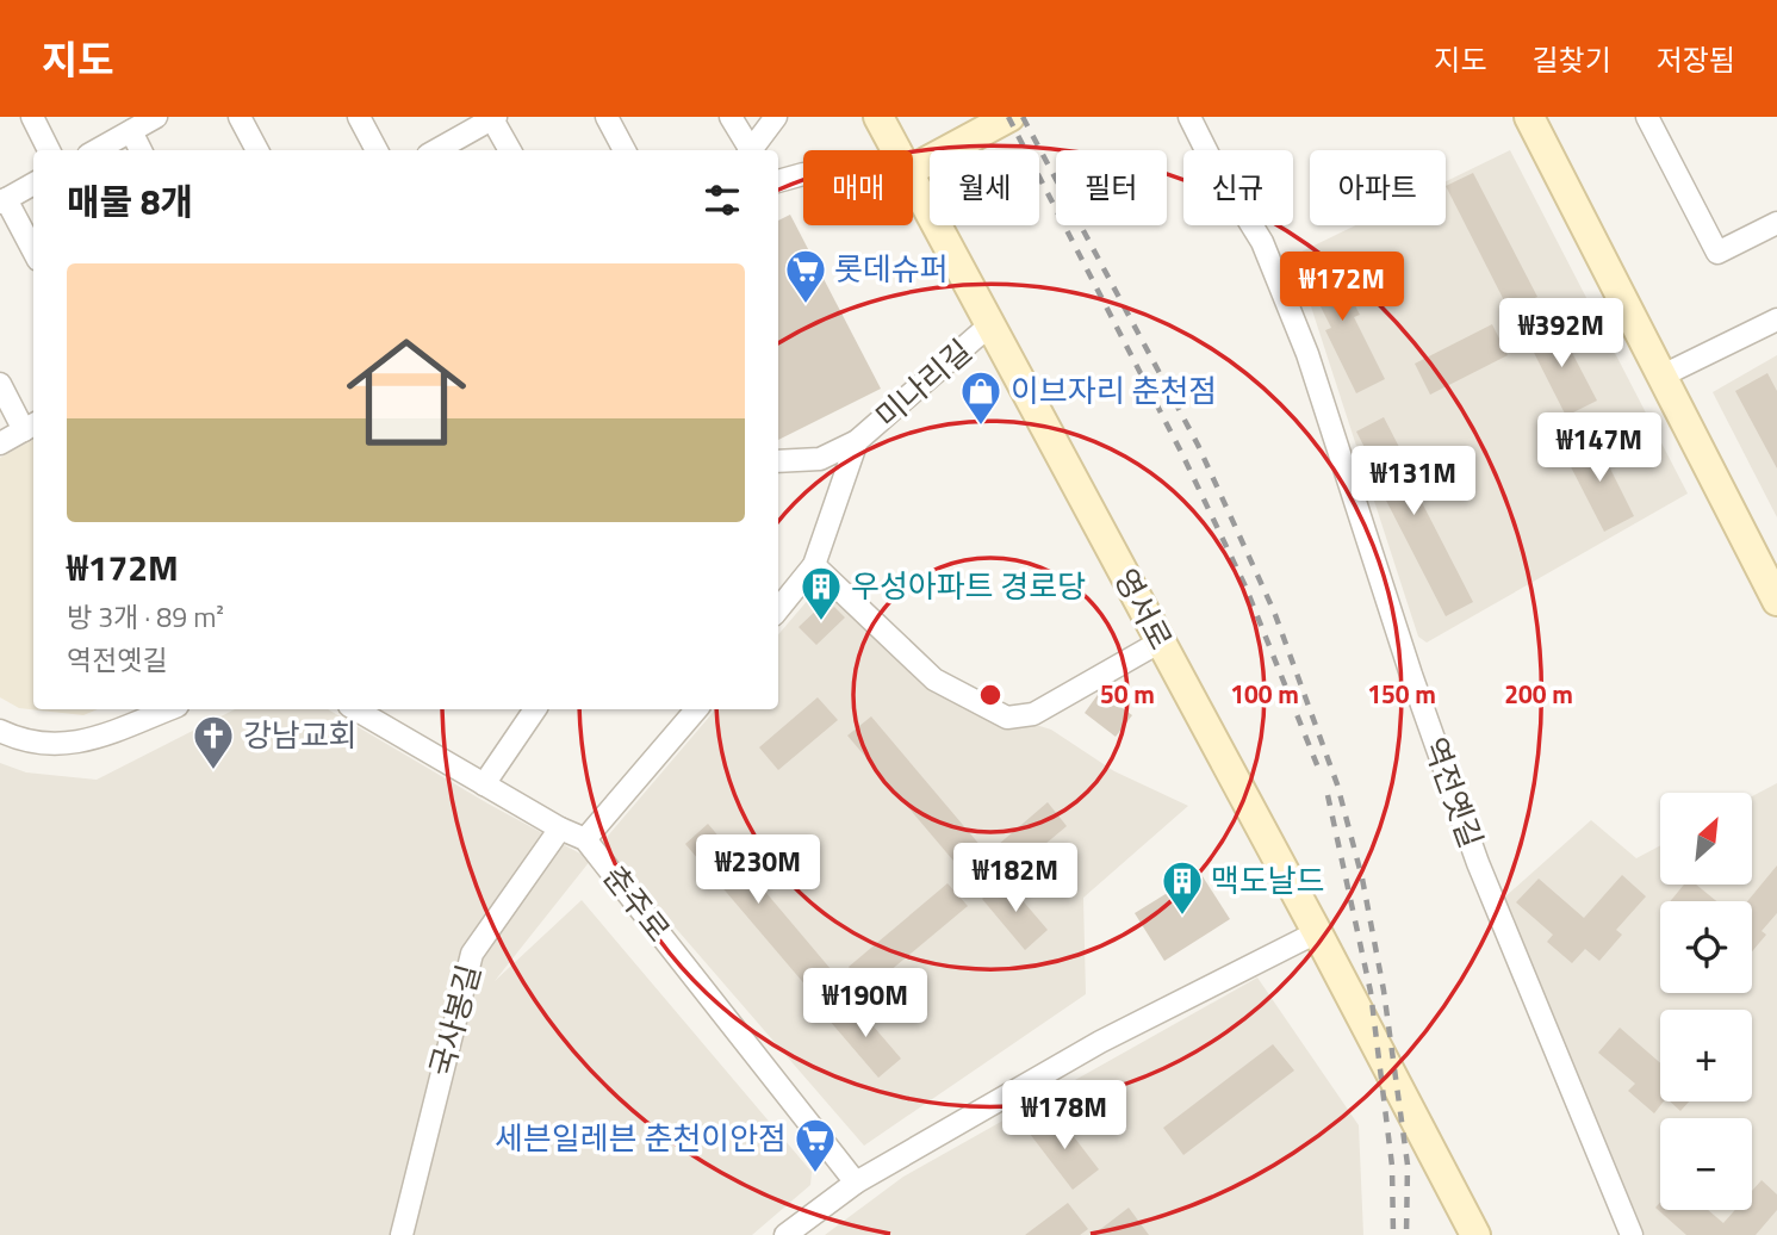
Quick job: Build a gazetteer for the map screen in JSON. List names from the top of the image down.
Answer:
{
  "streets": {
    "street": [
      "미나리길",
      "영서로",
      "역전옛길",
      "춘주로",
      "국사봉길"
    ]
  },
  "crossings": [
    ["미나리길", "영서로"],
    ["춘주로", "국사봉길"]
  ],
  "places": {
    "supermarket": ["롯데슈퍼", "세븐일레븐 춘천이안점"],
    "shop": ["이브자리 춘천점"],
    "building": ["우성아파트 경로당", "맥도날드"],
    "church": ["강남교회"]
  },
  "north": "top right",
  "page": {
    "header": "지도",
    "nav": ["지도", "길찾기", "저장됨"],
    "chip": [
      "매매",
      "월세",
      "필터",
      "신규",
      "아파트"
    ],
    "heading": "매물 8개",
    "list": [
      {
        "name": "₩172M",
        "note": "방 3개 · 89 m² · 역전옛길"
      }
    ],
    "price": [
      "₩172M",
      "₩392M",
      "₩147M",
      "₩131M",
      "₩230M",
      "₩182M",
      "₩190M",
      "₩178M"
    ],
    "map_buttons": ["+", "−"]
  },
  "rings": [
    "50 m",
    "100 m",
    "150 m",
    "200 m"
  ]
}
